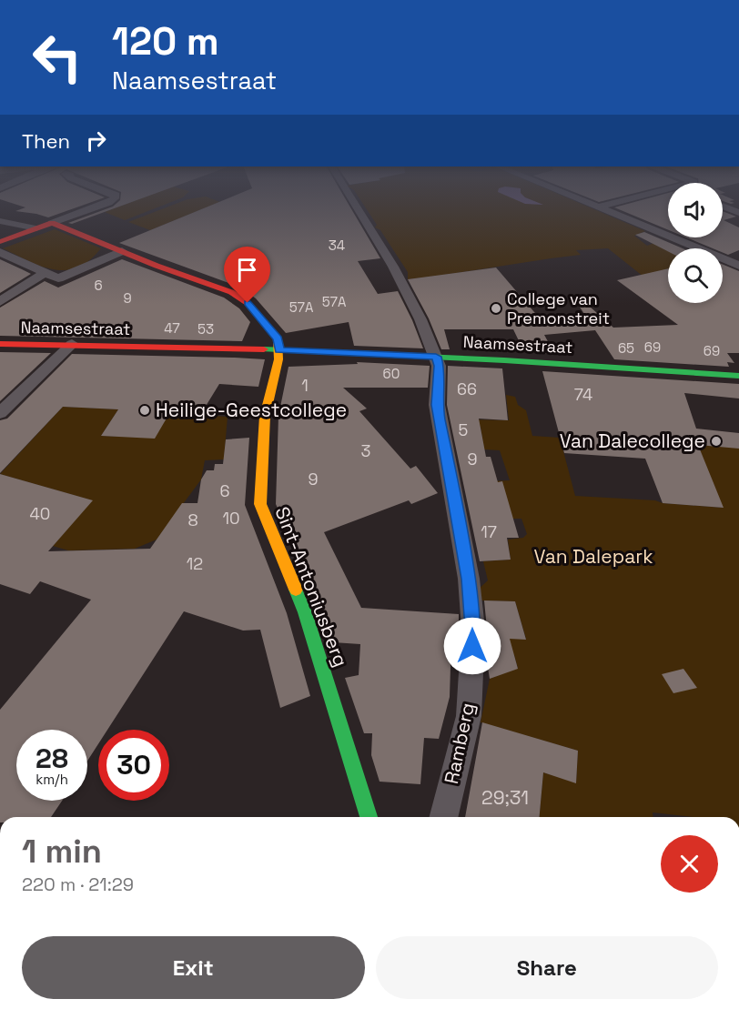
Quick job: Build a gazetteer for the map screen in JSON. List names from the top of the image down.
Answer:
{
  "streets": {
    "street": ["Naamsestraat", "Sint-Antoniusberg", "Ramberg"]
  },
  "crossings": [
    ["Naamsestraat", "Sint-Antoniusberg"],
    ["Naamsestraat", "Ramberg"]
  ],
  "parks": ["Van Dalepark"],
  "places": ["College van Premonstreit", "Heilige-Geestcollege", "Van Dalecollege"],
  "house_numbers": [
    "34",
    "6",
    "9",
    "57A",
    "57A",
    "47",
    "53",
    "69",
    "65",
    "69",
    "60",
    "1",
    "66",
    "74",
    "5",
    "3",
    "9",
    "9",
    "6",
    "40",
    "10",
    "8",
    "17",
    "12",
    "29;31"
  ],
  "page": {
    "turn": ["120 m", "Naamsestraat"],
    "then": "Then",
    "speed": "28 km/h",
    "limit": "30",
    "heading": ["1 min", "220 m · 21:29"],
    "buttons": ["Exit", "Share"]
  }
}
